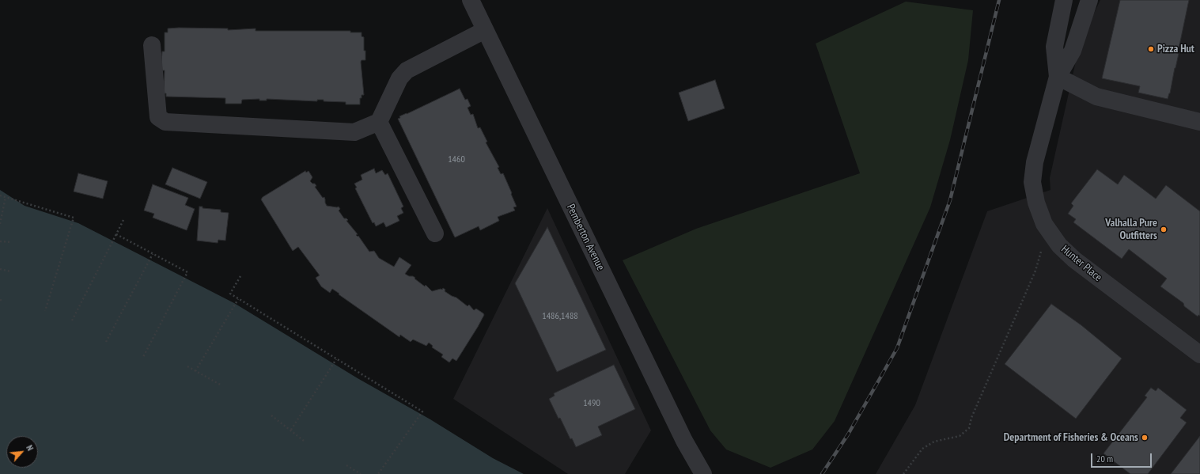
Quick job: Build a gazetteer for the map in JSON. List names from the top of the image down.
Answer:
{
  "streets": {
    "street": ["Pemberton Avenue", "Hunter Place"]
  },
  "places": ["Pizza Hut", "Valhalla Pure Outfitters", "Department of Fisheries & Oceans"],
  "house_numbers": ["1460", "1486,1488", "1490"],
  "scale_bar": "20 m",
  "north": "top right"
}
